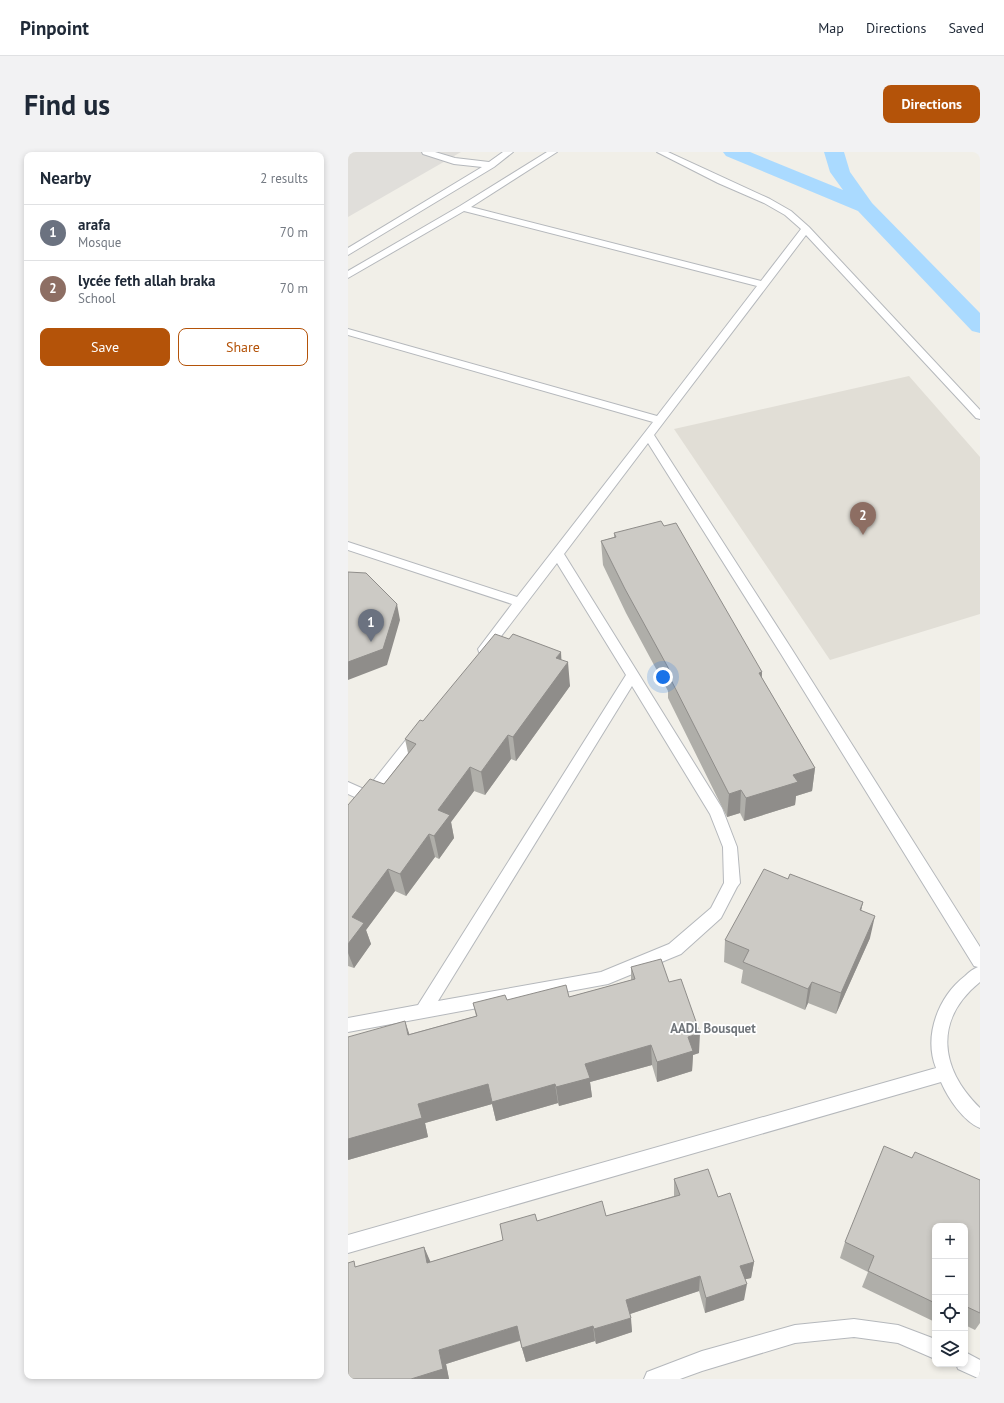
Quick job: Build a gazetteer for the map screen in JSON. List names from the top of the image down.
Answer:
{
  "districts": ["AADL Bousquet"],
  "page": {
    "header": "Pinpoint",
    "nav": ["Map", "Directions", "Saved"],
    "buttons": [
      "Directions",
      ["Save", "Share"]
    ],
    "title": "Find us",
    "heading": ["Nearby", "2 results"],
    "list": [
      {
        "mark": "1",
        "name": "arafa",
        "note": "Mosque",
        "value": "70 m"
      },
      {
        "mark": "2",
        "name": "lycée feth allah braka",
        "note": "School",
        "value": "70 m"
      }
    ],
    "pins": ["2", "1"],
    "map_buttons": ["+", "−"]
  }
}
